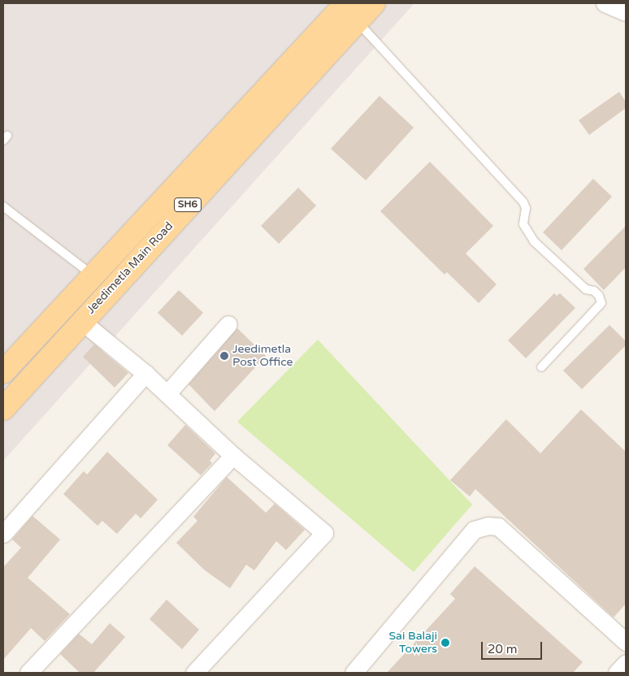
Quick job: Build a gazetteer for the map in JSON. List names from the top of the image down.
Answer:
{
  "streets": {
    "main road": ["SH6", "Jeedimetla Main Road"]
  },
  "places": ["Jeedimetla Post Office", "Sai Balaji Towers"],
  "scale_bar": "20 m"
}
